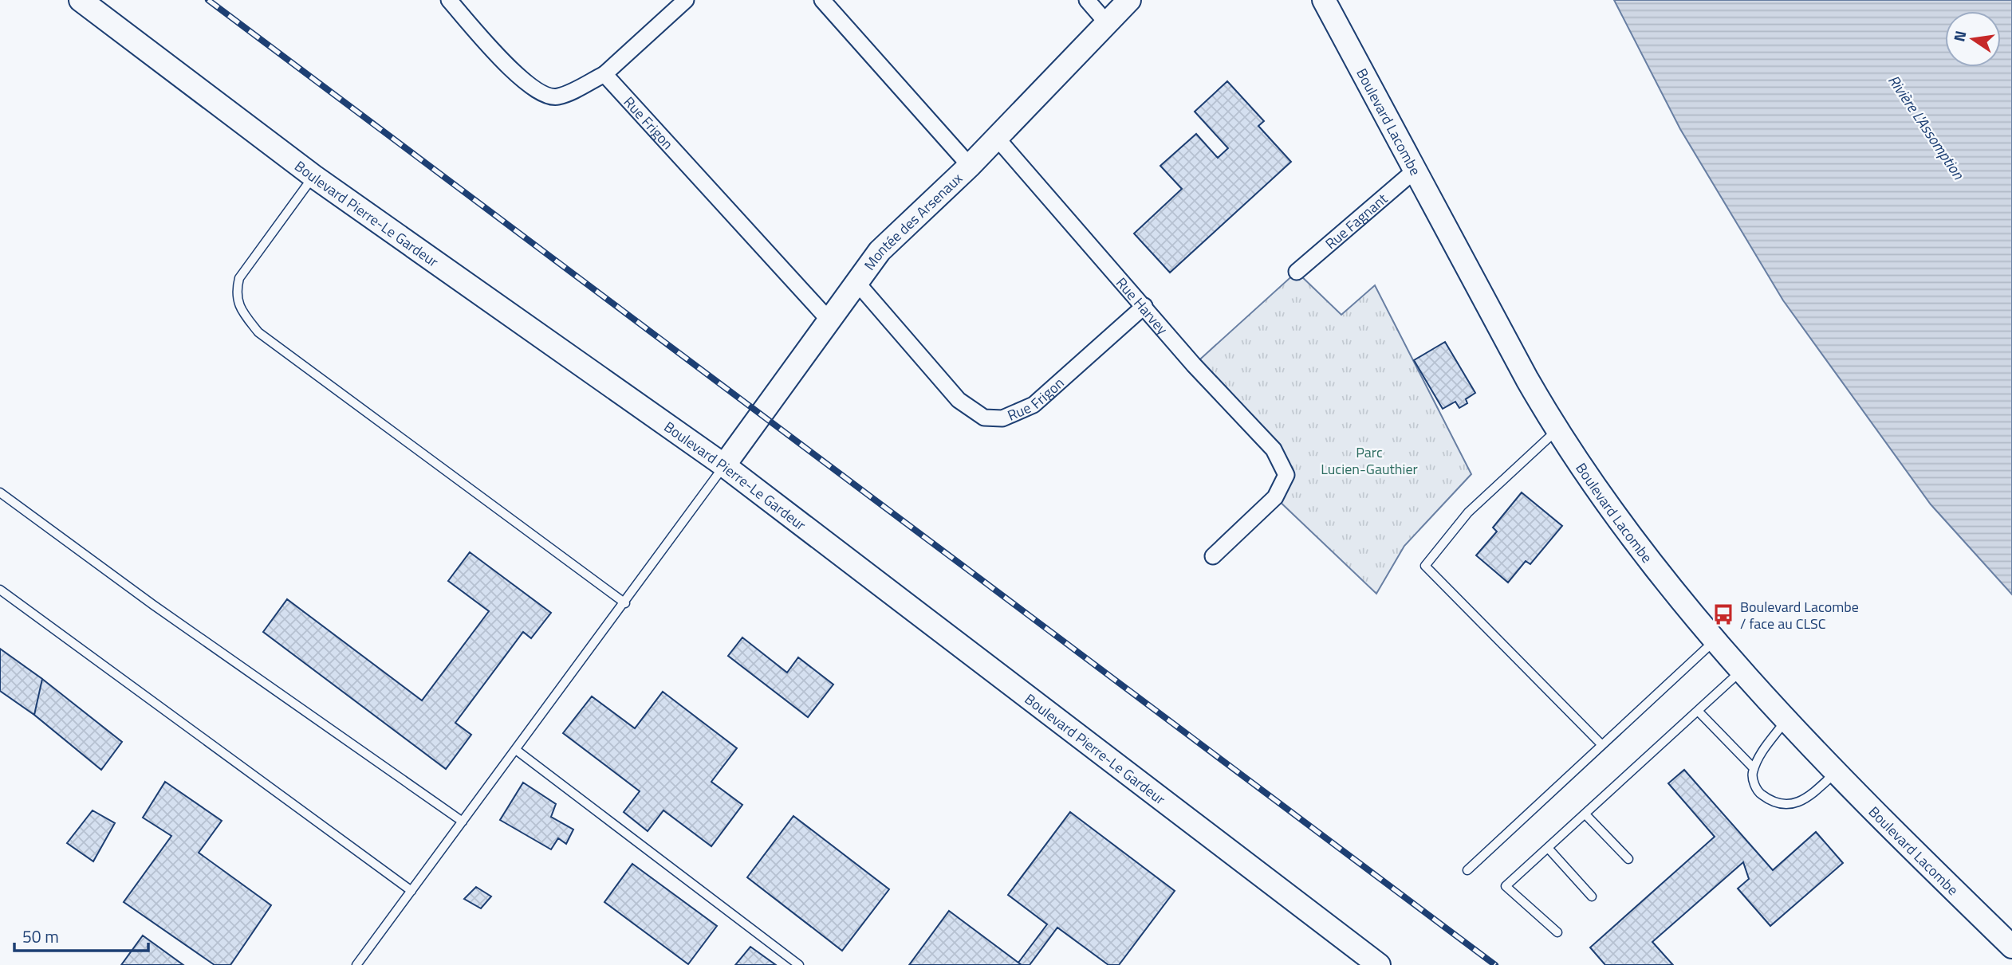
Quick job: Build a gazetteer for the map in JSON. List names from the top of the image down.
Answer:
{
  "streets": {
    "street": [
      "Boulevard Lacombe",
      "Rue Frigon",
      "Boulevard Pierre-Le Gardeur",
      "Rue Fagnant",
      "Montée des Arsenaux",
      "Rue Harvey"
    ]
  },
  "crossings": [
    ["Boulevard Lacombe", "Rue Fagnant"],
    ["Rue Frigon", "Montée des Arsenaux"],
    ["Rue Frigon", "Rue Harvey"],
    ["Boulevard Pierre-Le Gardeur", "Montée des Arsenaux"],
    ["Montée des Arsenaux", "Rue Harvey"]
  ],
  "water": ["Rivière L'Assomption"],
  "parks": ["Parc Lucien-Gauthier"],
  "places": {
    "bus stop": ["Boulevard Lacombe / face au CLSC"]
  },
  "scale_bar": "50 m",
  "north": "left"
}
